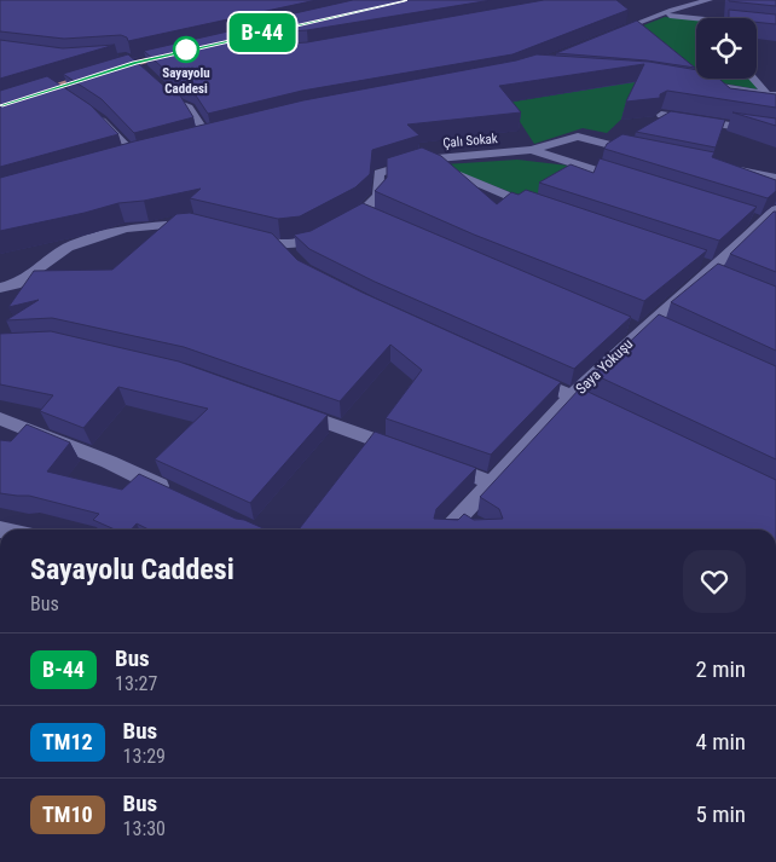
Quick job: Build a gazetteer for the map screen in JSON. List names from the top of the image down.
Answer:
{
  "streets": {
    "street": ["Çalı Sokak", "Saya Yokuşu"]
  },
  "places": ["Sayayolu Caddesi"],
  "lines": ["bus line B-44"],
  "page": {
    "on_map": "B-44",
    "heading": ["Sayayolu Caddesi", "Bus"],
    "list": [
      {
        "mark": "B-44",
        "name": "Bus",
        "note": "13:27",
        "value": "2 min"
      },
      {
        "mark": "TM12",
        "name": "Bus",
        "note": "13:29",
        "value": "4 min"
      },
      {
        "mark": "TM10",
        "name": "Bus",
        "note": "13:30",
        "value": "5 min"
      }
    ]
  }
}
